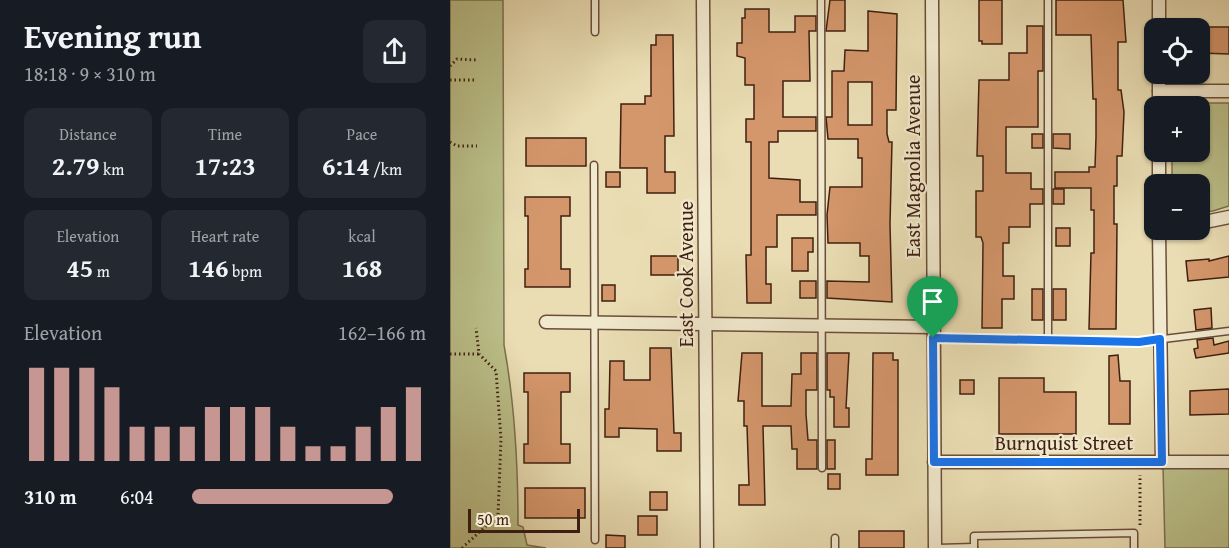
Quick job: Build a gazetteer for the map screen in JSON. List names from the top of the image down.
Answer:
{
  "streets": {
    "street": ["East Magnolia Avenue", "East Cook Avenue", "Burnquist Street"]
  },
  "crossings": [
    ["East Magnolia Avenue", "Burnquist Street"]
  ],
  "scale_bar": "50 m",
  "page": {
    "heading": ["Evening run", "18:18 · 9 × 310 m"],
    "map_buttons": ["+", "−"],
    "stats": [
      ["Distance", "2.79 km"],
      ["Time", "17:23"],
      ["Pace", "6:14 /km"],
      ["Elevation", "45 m"],
      ["Heart rate", "146 bpm"],
      ["kcal", "168"]
    ],
    "chart": ["Elevation", "162–166 m"],
    "list": [
      {
        "name": "310 m",
        "note": "6:04"
      }
    ],
    "scale": "50 m"
  }
}
